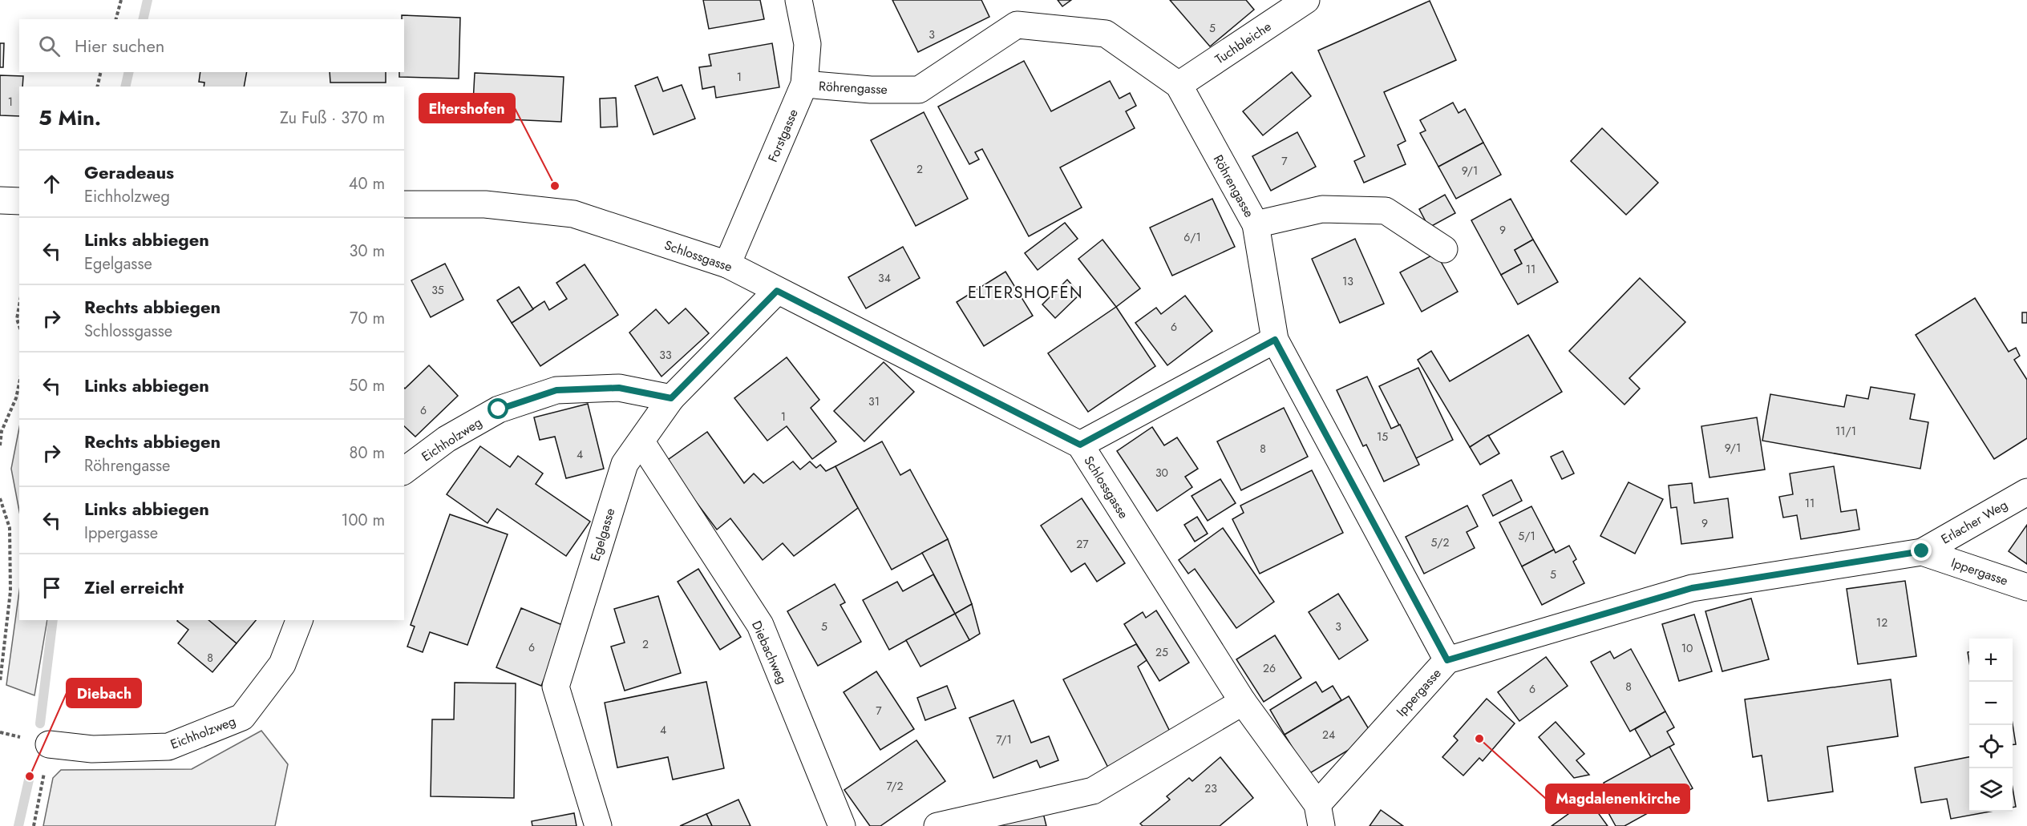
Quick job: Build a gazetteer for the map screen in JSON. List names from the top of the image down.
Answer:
{
  "streets": {
    "street": [
      "Tuchbleiche",
      "Röhrengasse",
      "Forstgasse",
      "Schlossgasse",
      "Eichholzweg",
      "Erlacher Weg",
      "Egelgasse",
      "Ippergasse",
      "Diebachweg"
    ]
  },
  "crossings": [
    ["Tuchbleiche", "Röhrengasse"],
    ["Röhrengasse", "Forstgasse"],
    ["Röhrengasse", "Ippergasse"],
    ["Forstgasse", "Schlossgasse"],
    ["Schlossgasse", "Egelgasse"],
    ["Schlossgasse", "Ippergasse"],
    ["Eichholzweg", "Egelgasse"],
    ["Erlacher Weg", "Ippergasse"],
    ["Egelgasse", "Diebachweg"]
  ],
  "districts": ["ELTERSHOFEN"],
  "places": ["Eltershofen", "Magdalenenkirche", "Diebach"],
  "house_numbers": [
    "5",
    "3",
    "1",
    "1",
    "7",
    "2",
    "9/1",
    "9",
    "6/1",
    "11",
    "34",
    "13",
    "35",
    "6",
    "33",
    "31",
    "6",
    "1",
    "11/1",
    "15",
    "9/1",
    "8",
    "4",
    "30",
    "11",
    "9",
    "5/1",
    "5/2",
    "27",
    "5",
    "12",
    "5",
    "3",
    "2",
    "6",
    "10",
    "25",
    "8",
    "26",
    "8",
    "6",
    "7",
    "4",
    "24",
    "7/1",
    "7/2",
    "23"
  ],
  "page": {
    "search": "Hier suchen",
    "heading": ["5 Min.", "Zu Fuß · 370 m"],
    "list": [
      ["Geradeaus", "Eichholzweg", "40 m"],
      ["Links abbiegen", "Egelgasse", "30 m"],
      ["Rechts abbiegen", "Schlossgasse", "70 m"],
      ["Links abbiegen", "50 m"],
      ["Rechts abbiegen", "Röhrengasse", "80 m"],
      ["Links abbiegen", "Ippergasse", "100 m"],
      "Ziel erreicht"
    ],
    "map_buttons": ["+", "−"]
  }
}
